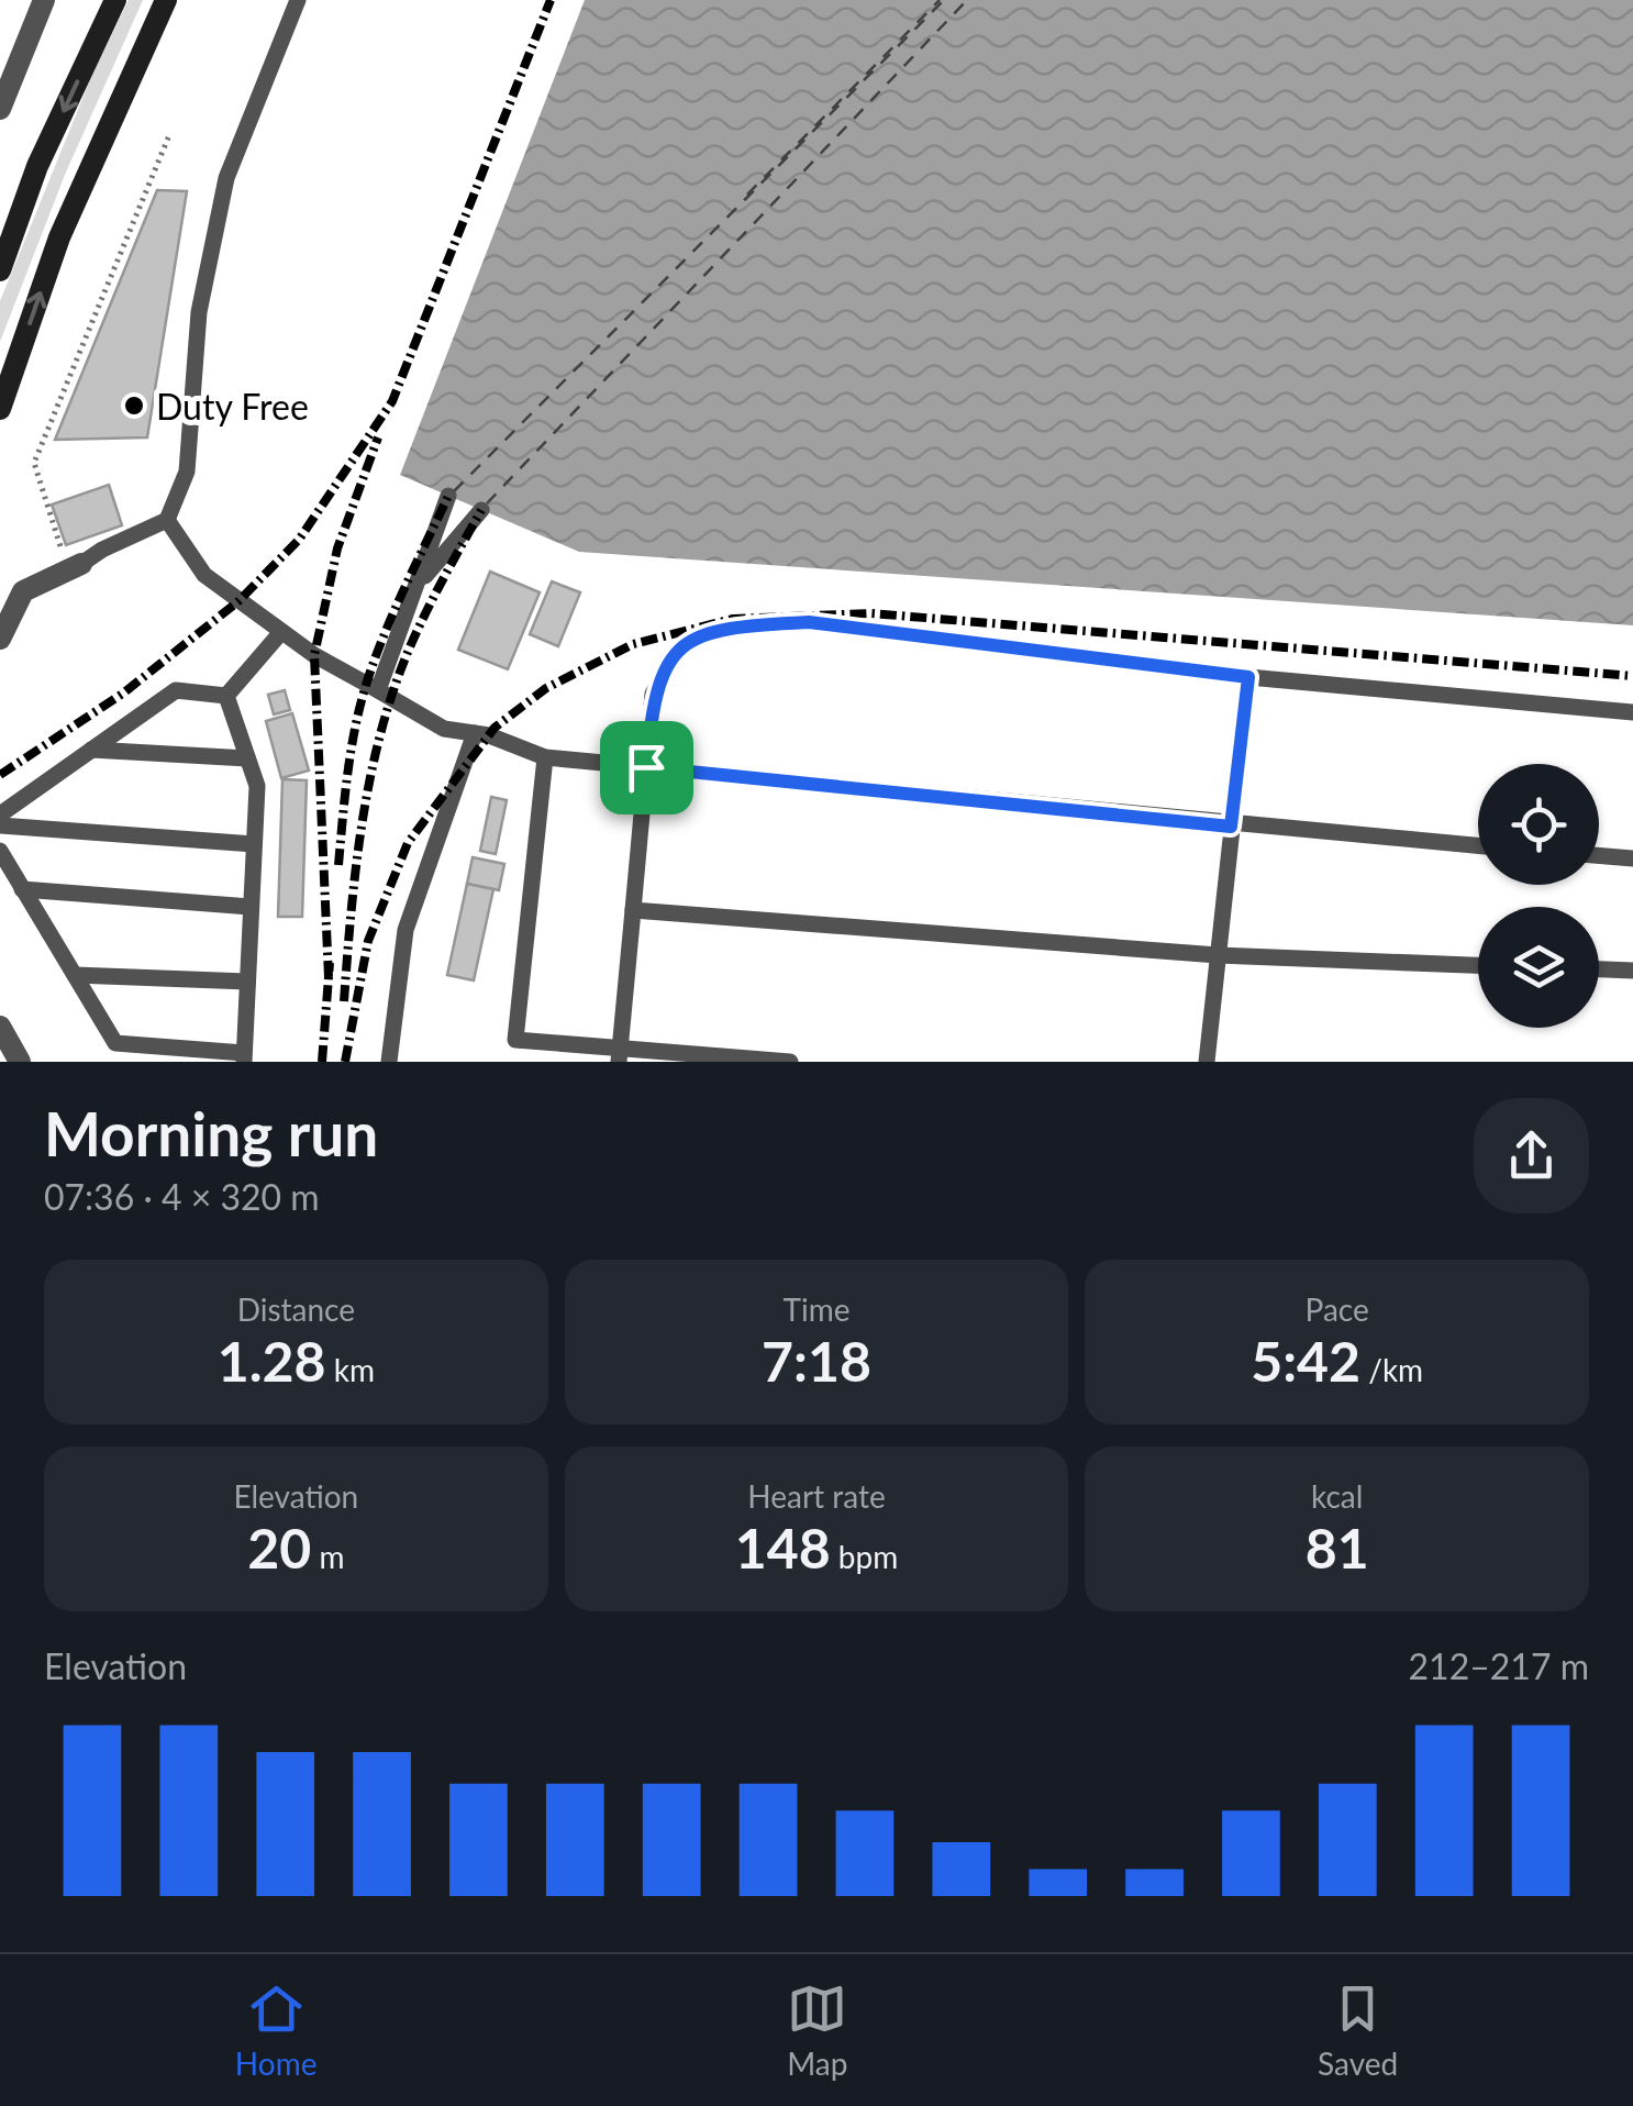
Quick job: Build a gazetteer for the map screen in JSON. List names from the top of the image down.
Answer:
{
  "places": ["Duty Free"],
  "page": {
    "heading": ["Morning run", "07:36 · 4 × 320 m"],
    "stats": [
      ["Distance", "1.28 km"],
      ["Time", "7:18"],
      ["Pace", "5:42 /km"],
      ["Elevation", "20 m"],
      ["Heart rate", "148 bpm"],
      ["kcal", "81"]
    ],
    "chart": ["Elevation", "212–217 m"],
    "tabs": ["Home", "Map", "Saved"]
  }
}
